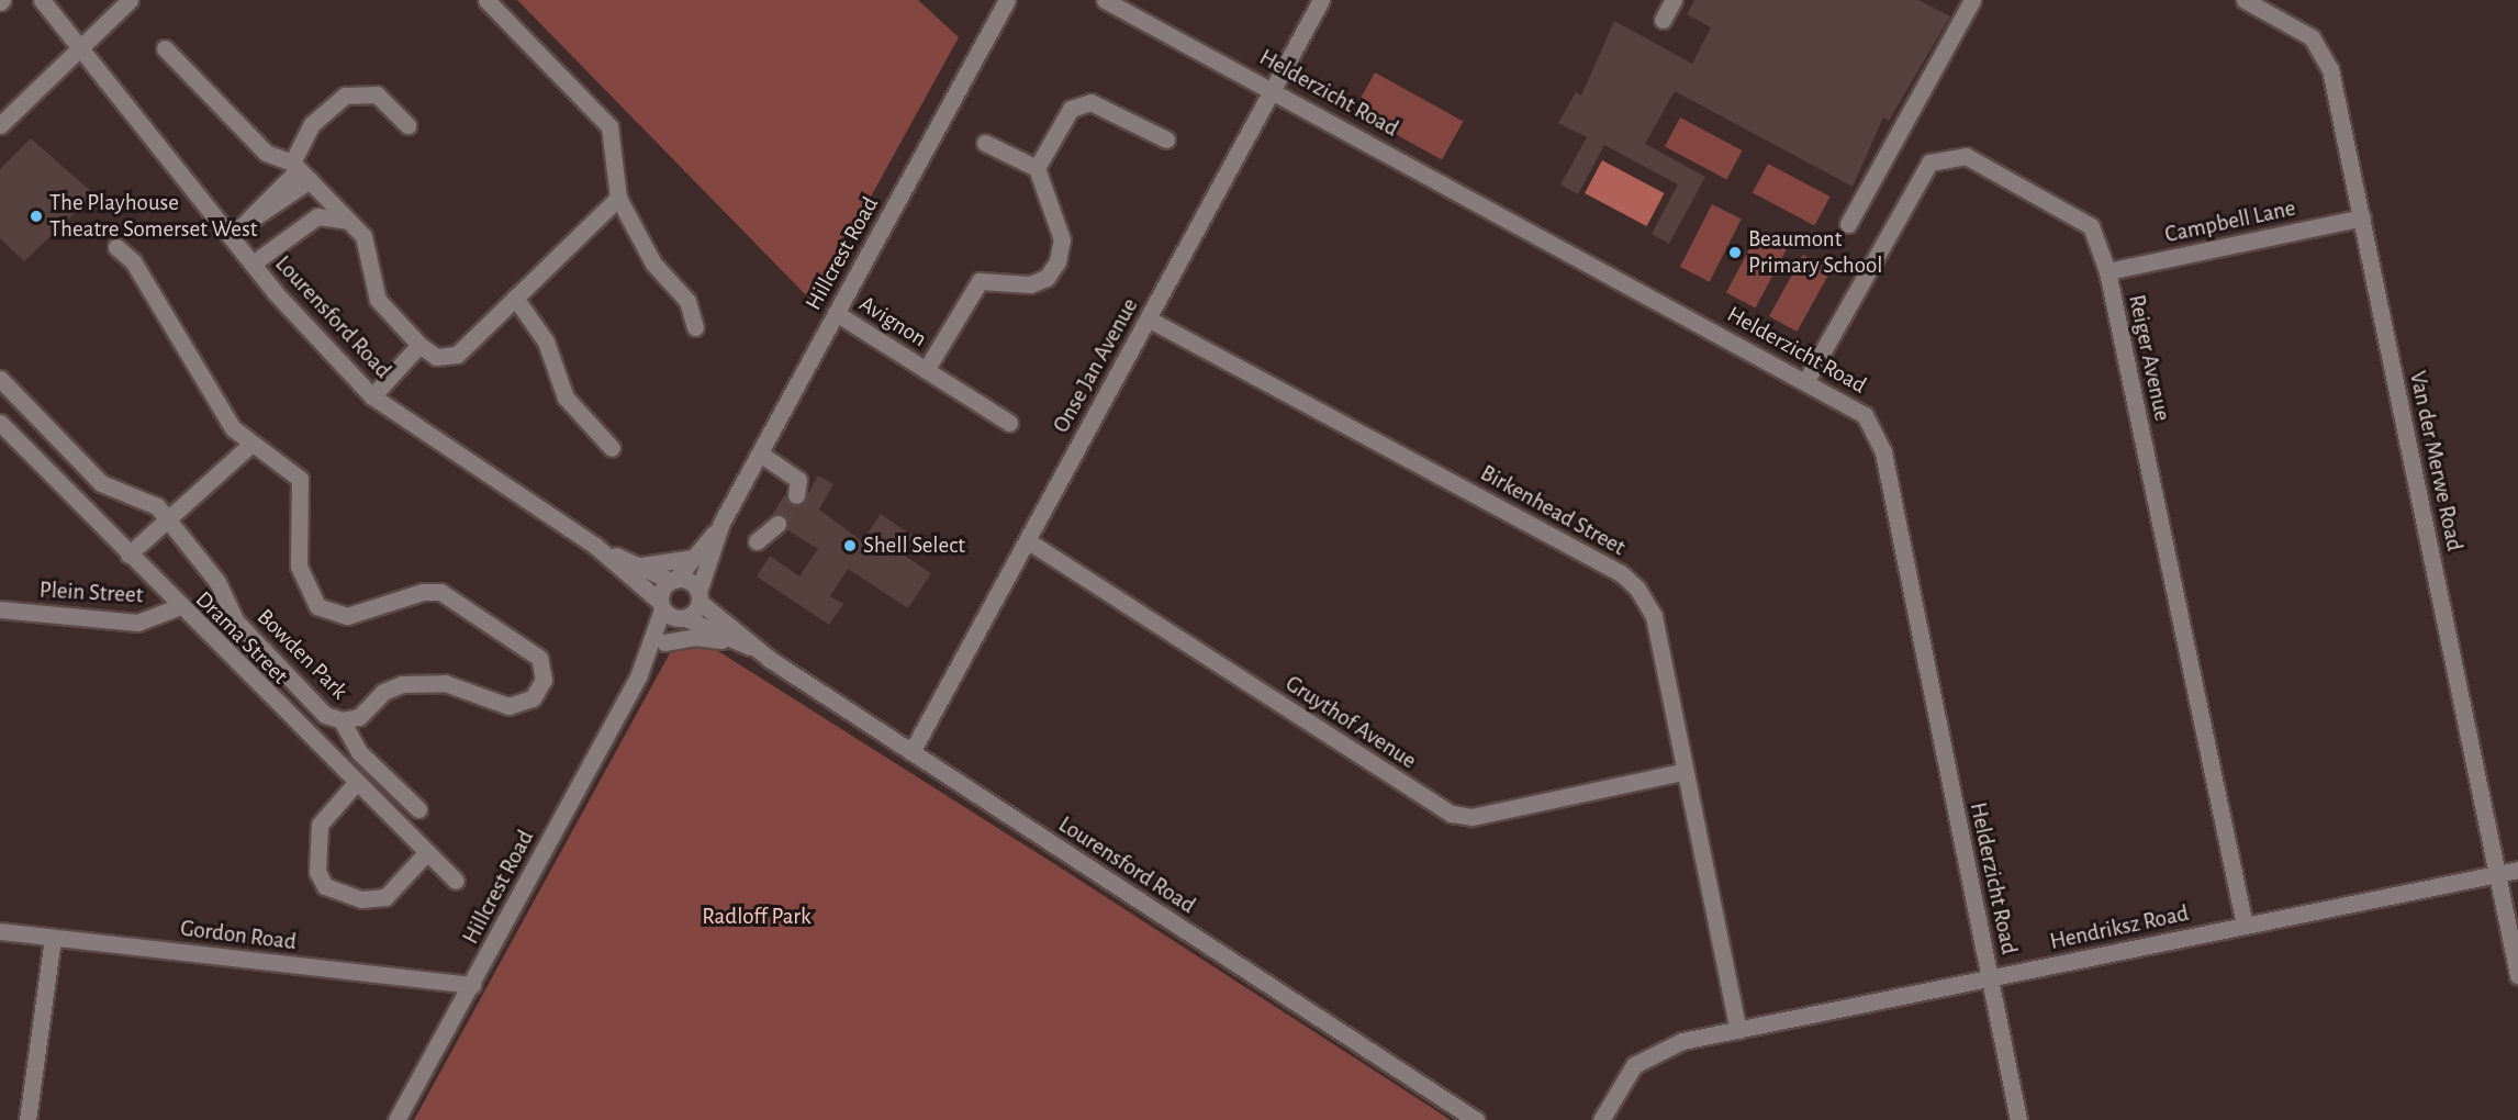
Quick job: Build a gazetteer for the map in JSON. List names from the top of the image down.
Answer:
{
  "streets": {
    "street": [
      "Helderzicht Road",
      "Campbell Lane",
      "Hillcrest Road",
      "Lourensford Road",
      "Avignon",
      "Reiger Avenue",
      "Onse Jan Avenue",
      "Van der Merwe Road",
      "Birkenhead Street",
      "Plein Street",
      "Drama Street",
      "Bowden Park",
      "Gruythof Avenue",
      "Hendriksz Road",
      "Gordon Road"
    ]
  },
  "crossings": [
    ["Helderzicht Road", "Reiger Avenue"],
    ["Helderzicht Road", "Onse Jan Avenue"],
    ["Helderzicht Road", "Hendriksz Road"],
    ["Campbell Lane", "Reiger Avenue"],
    ["Campbell Lane", "Van der Merwe Road"],
    ["Hillcrest Road", "Lourensford Road"],
    ["Hillcrest Road", "Avignon"],
    ["Hillcrest Road", "Gordon Road"],
    ["Lourensford Road", "Onse Jan Avenue"],
    ["Reiger Avenue", "Hendriksz Road"],
    ["Onse Jan Avenue", "Birkenhead Street"],
    ["Onse Jan Avenue", "Gruythof Avenue"],
    ["Van der Merwe Road", "Hendriksz Road"],
    ["Birkenhead Street", "Gruythof Avenue"],
    ["Birkenhead Street", "Hendriksz Road"],
    ["Plein Street", "Drama Street"]
  ],
  "parks": ["Radloff Park"],
  "places": ["The Playhouse Theatre Somerset West", "Beaumont Primary School", "Shell Select"]
}
